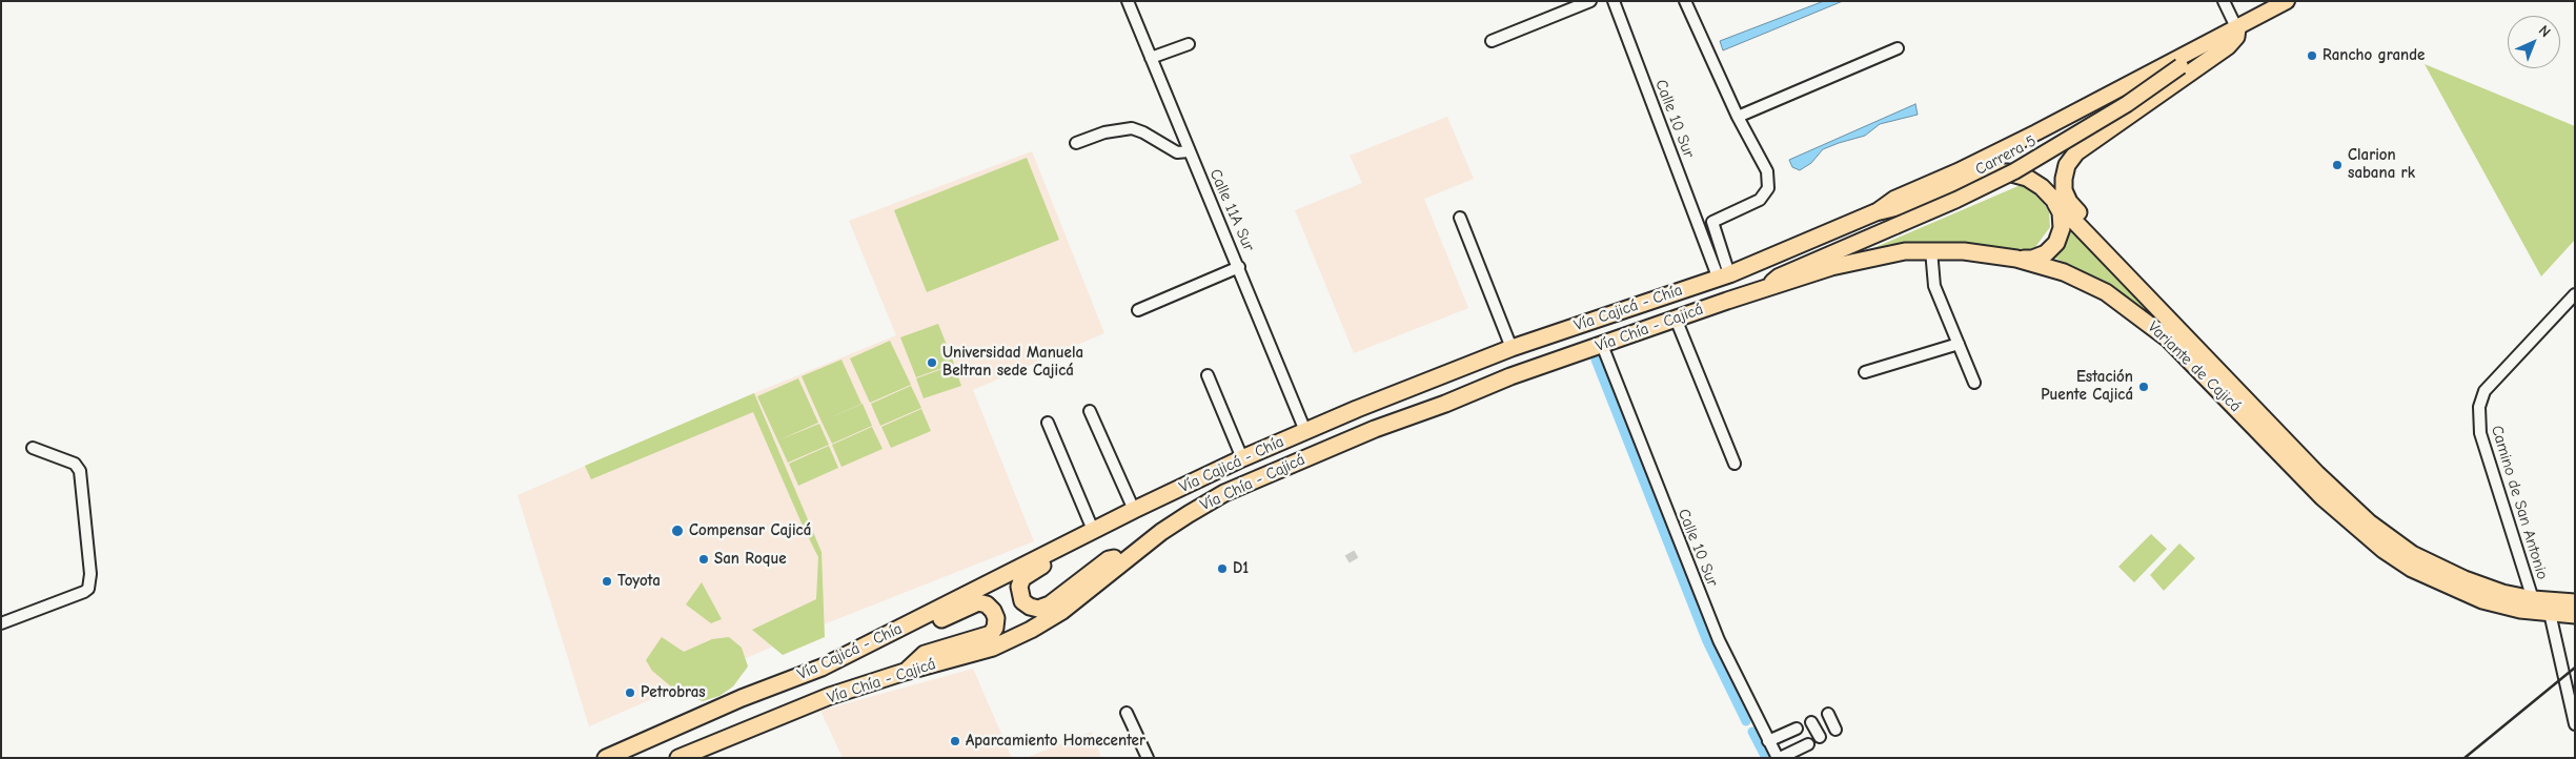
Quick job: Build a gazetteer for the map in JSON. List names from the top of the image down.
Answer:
{
  "streets": {
    "highway": ["Vía Cajicá - Chía", "Vía Chía - Cajicá", "Variante de Cajicá"],
    "main road": ["Carrera 5"],
    "street": ["Calle 10 Sur", "Calle 11A Sur", "Camino de San Antonio"]
  },
  "crossings": [
    ["Calle 10 Sur", "Vía Cajicá - Chía"],
    ["Calle 10 Sur", "Vía Chía - Cajicá"],
    ["Carrera 5", "Vía Cajicá - Chía"],
    ["Carrera 5", "Vía Chía - Cajicá"],
    ["Carrera 5", "Variante de Cajicá"],
    ["Calle 11A Sur", "Vía Cajicá - Chía"],
    ["Vía Cajicá - Chía", "Variante de Cajicá"],
    ["Vía Chía - Cajicá", "Variante de Cajicá"],
    ["Variante de Cajicá", "Camino de San Antonio"]
  ],
  "places": [
    "Rancho grande",
    "Clarion sabana rk",
    "Universidad Manuela Beltran sede Cajicá",
    "Estación Puente Cajicá",
    "Compensar Cajicá",
    "San Roque",
    "D1",
    "Toyota",
    "Petrobras",
    "Aparcamiento Homecenter"
  ],
  "north": "top right"
}
